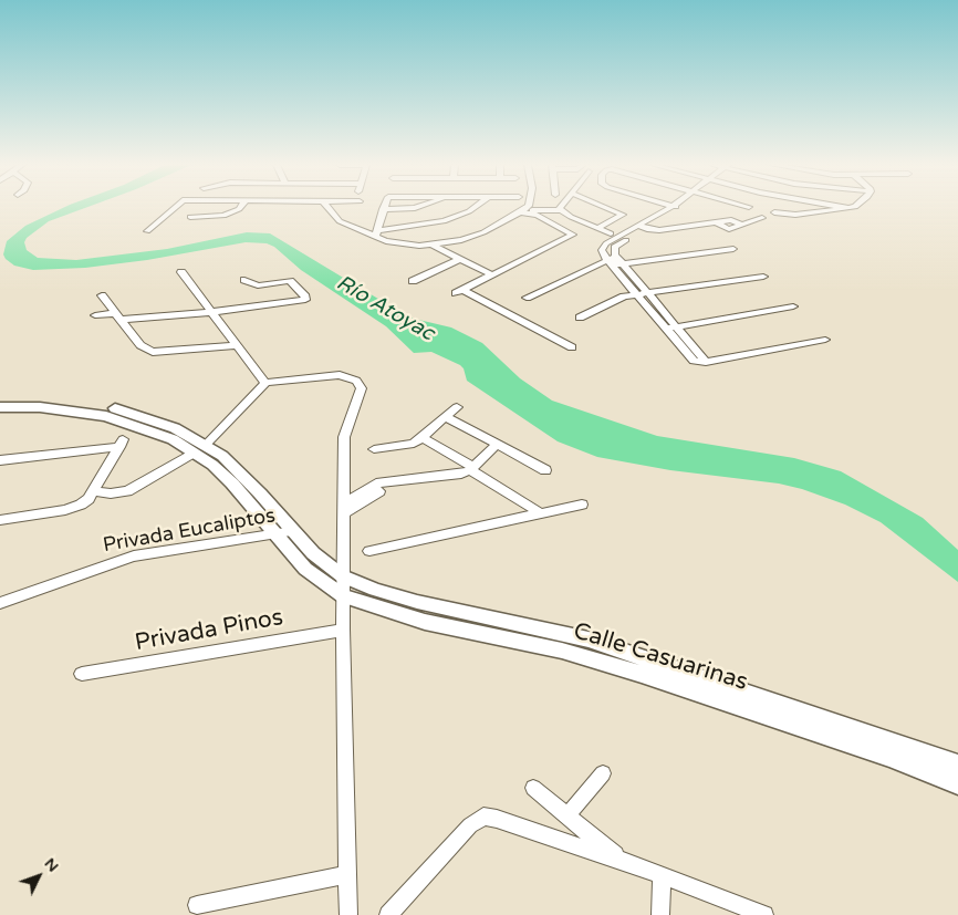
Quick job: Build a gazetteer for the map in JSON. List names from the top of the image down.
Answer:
{
  "streets": {
    "main road": ["Calle Casuarinas"],
    "street": ["Privada Eucaliptos", "Privada Pinos"]
  },
  "crossings": [
    ["Privada Eucaliptos", "Calle Casuarinas"]
  ],
  "water": ["Río Atoyac"],
  "north": "top right"
}
